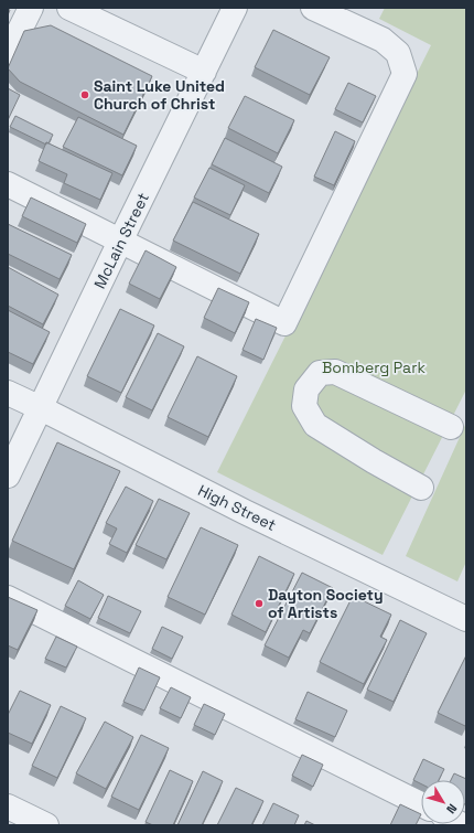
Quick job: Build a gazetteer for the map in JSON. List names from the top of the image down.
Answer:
{
  "streets": {
    "street": ["McLain Street", "High Street"]
  },
  "crossings": [
    ["McLain Street", "High Street"]
  ],
  "parks": ["Bomberg Park"],
  "places": ["Saint Luke United Church of Christ", "Dayton Society of Artists"],
  "north": "bottom right"
}
